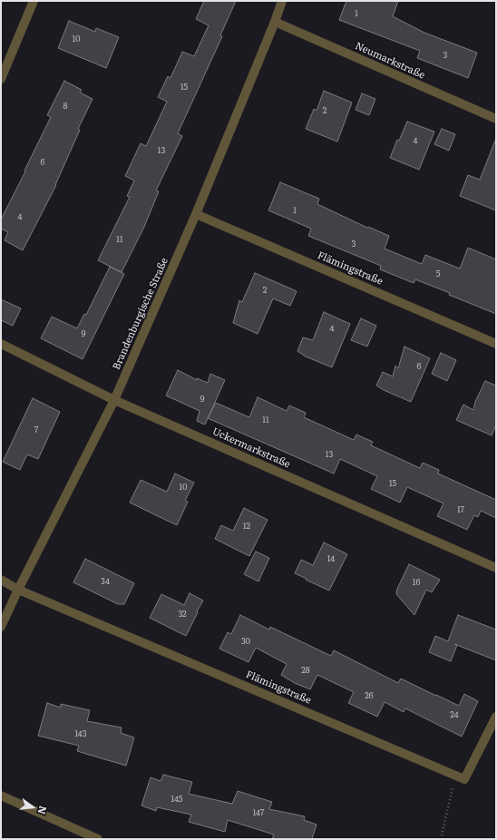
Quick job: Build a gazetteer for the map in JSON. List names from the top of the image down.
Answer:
{
  "streets": {
    "street": [
      "Neumarkstraße",
      "Flämingstraße",
      "Brandenburgische Straße",
      "Uckermarkstraße"
    ]
  },
  "crossings": [
    ["Neumarkstraße", "Brandenburgische Straße"],
    ["Flämingstraße", "Brandenburgische Straße"],
    ["Brandenburgische Straße", "Uckermarkstraße"]
  ],
  "house_numbers": [
    "1",
    "10",
    "3",
    "15",
    "8",
    "2",
    "4",
    "13",
    "6",
    "1",
    "4",
    "11",
    "3",
    "5",
    "2",
    "4",
    "9",
    "6",
    "9",
    "11",
    "7",
    "13",
    "15",
    "10",
    "17",
    "12",
    "14",
    "34",
    "16",
    "32",
    "30",
    "28",
    "26",
    "24",
    "143",
    "145",
    "147"
  ],
  "north": "right"
}
